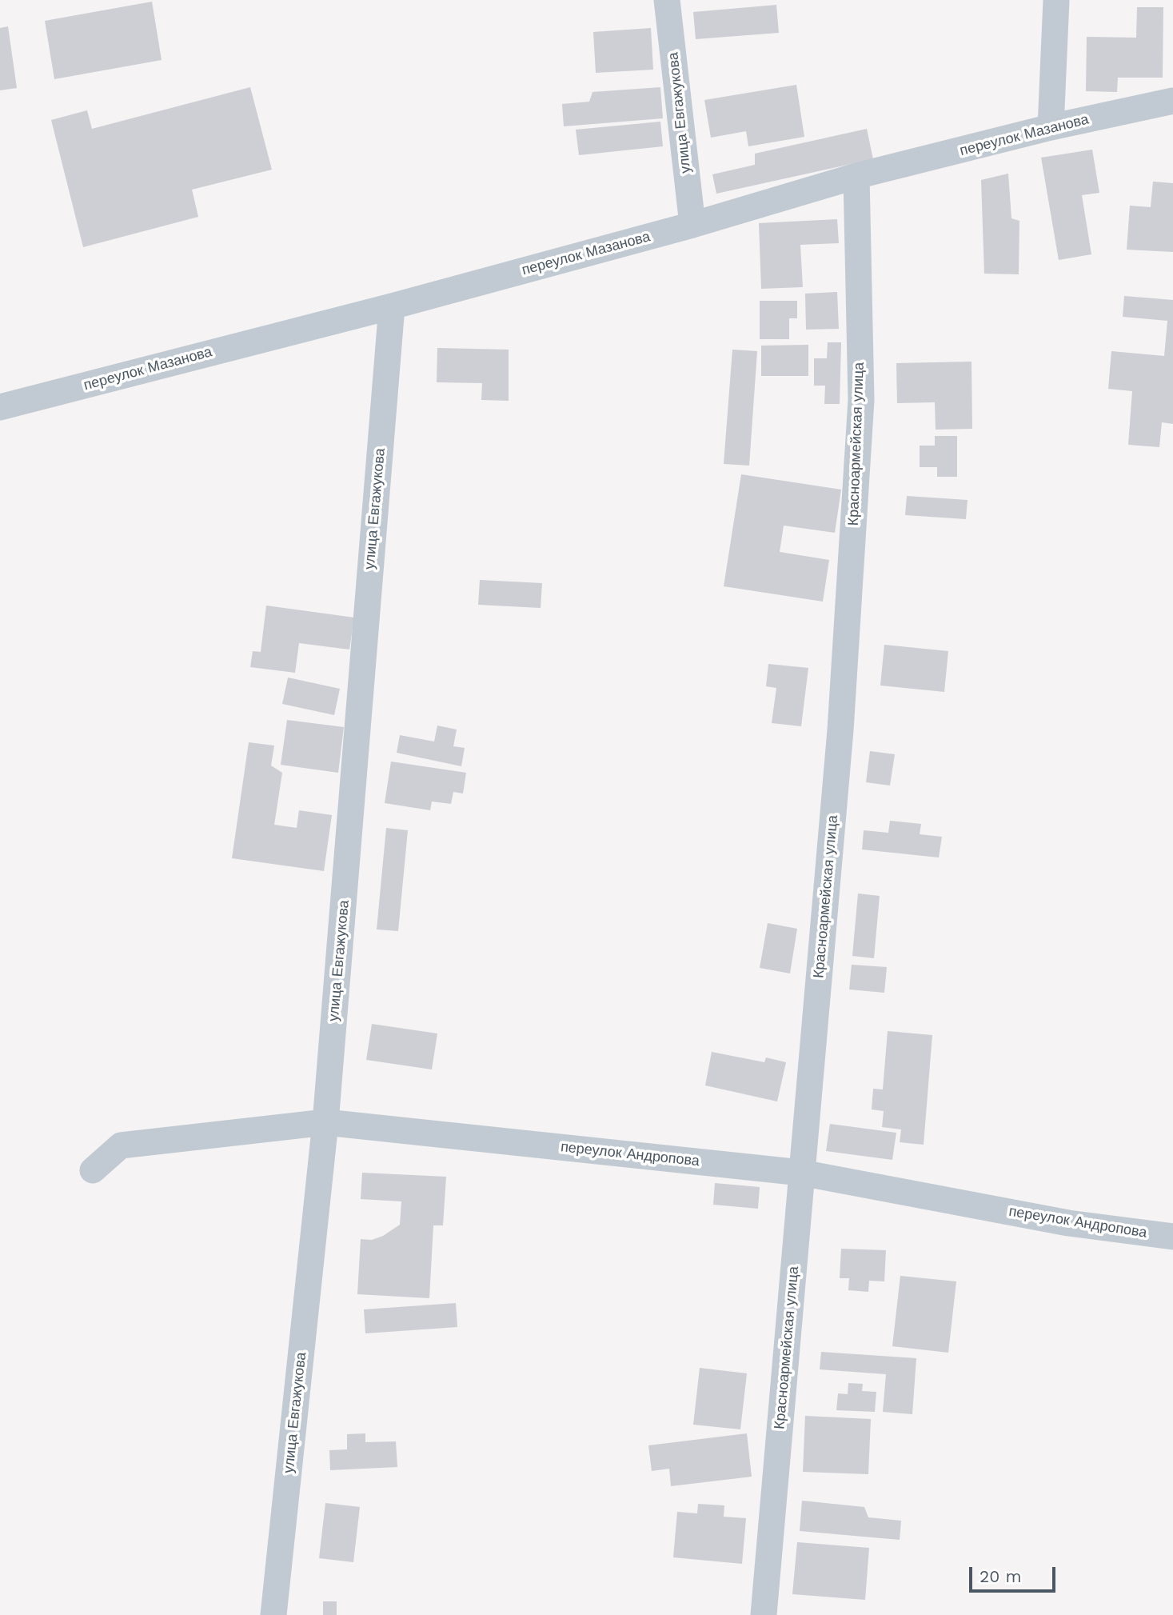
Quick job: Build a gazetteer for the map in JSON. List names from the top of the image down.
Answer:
{
  "streets": {
    "street": [
      "улица Евгажукова",
      "переулок Мазанова",
      "Красноармейская улица",
      "переулок Андропова"
    ]
  },
  "crossings": [
    ["улица Евгажукова", "переулок Мазанова"],
    ["улица Евгажукова", "переулок Андропова"],
    ["переулок Мазанова", "Красноармейская улица"],
    ["Красноармейская улица", "переулок Андропова"]
  ],
  "scale_bar": "20 m"
}
